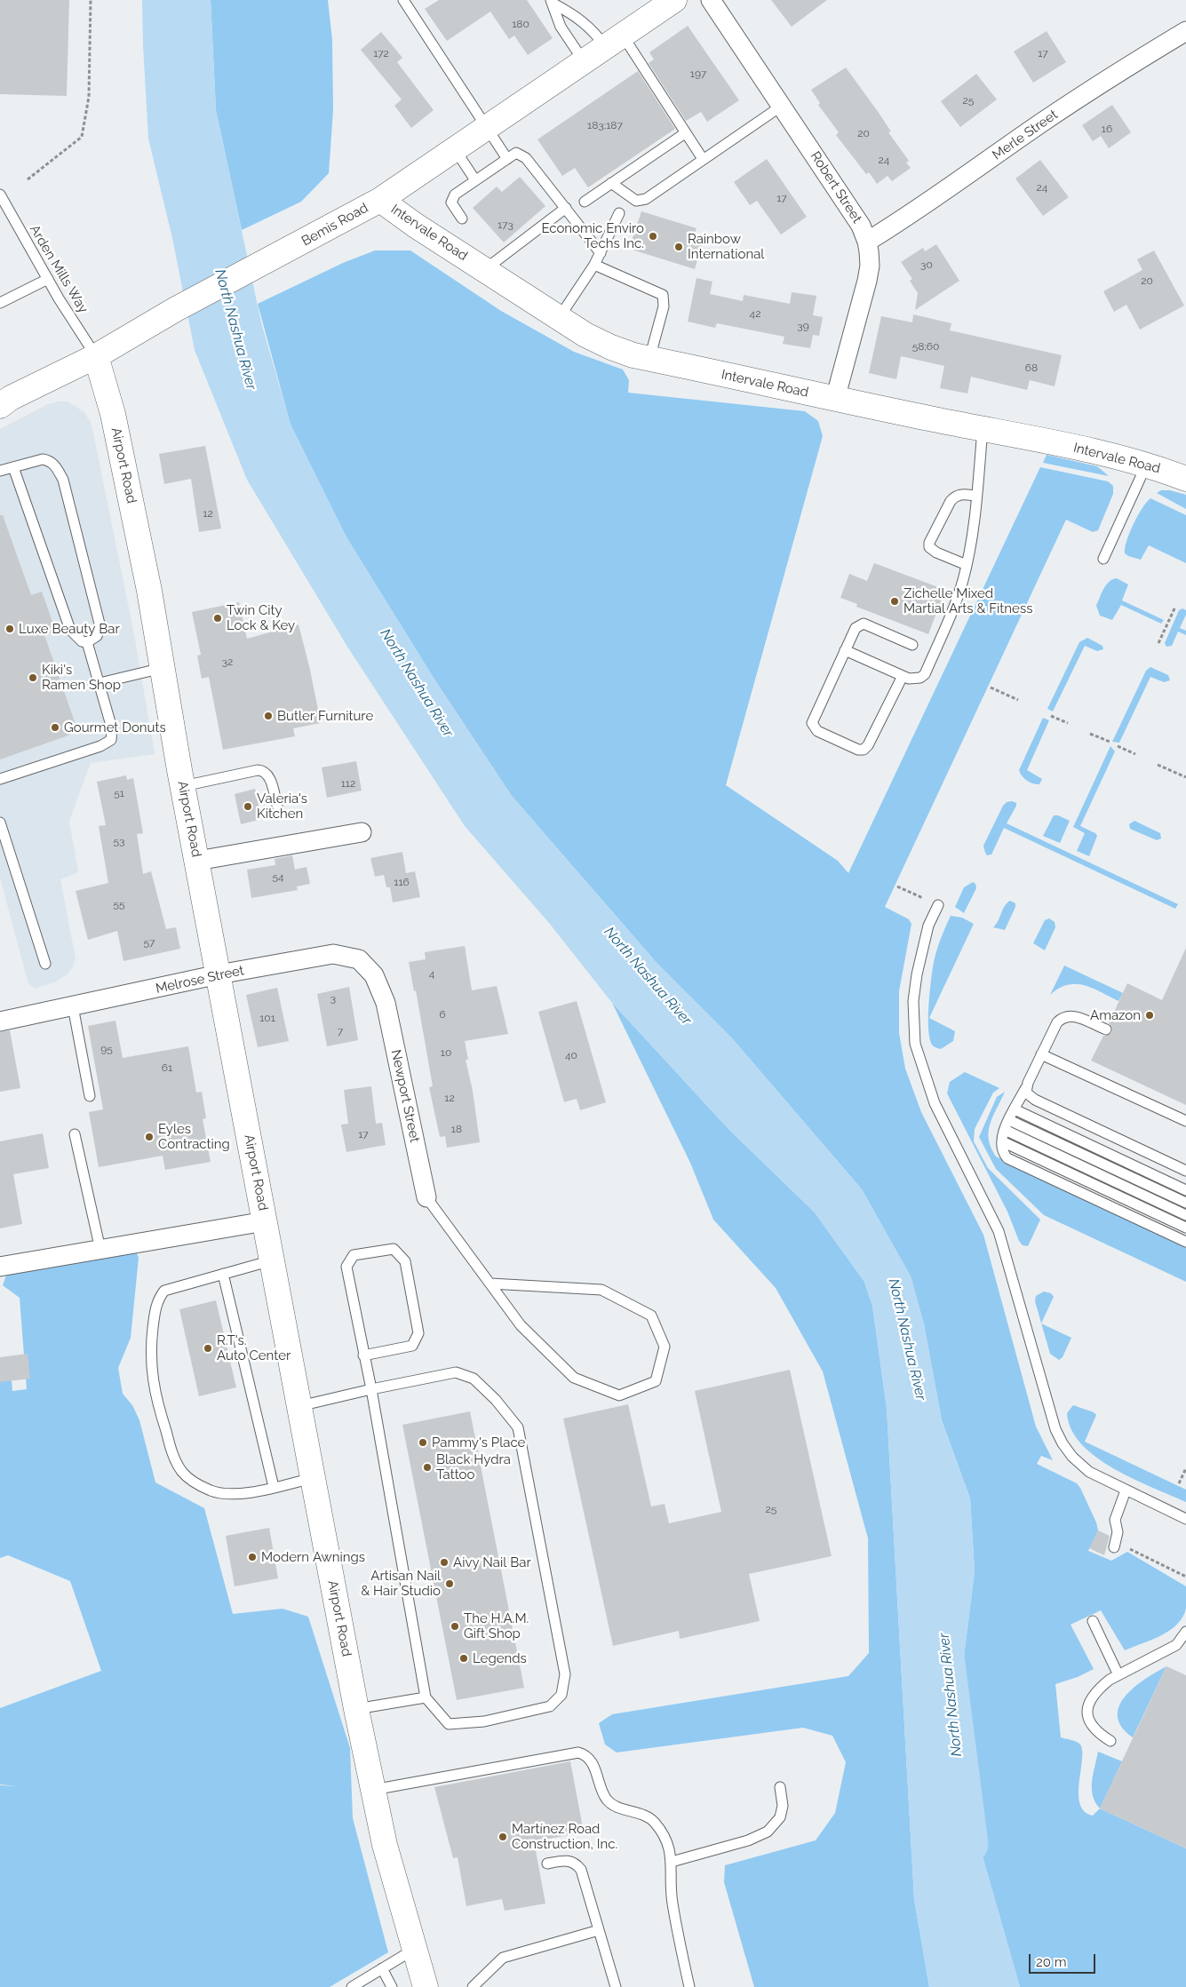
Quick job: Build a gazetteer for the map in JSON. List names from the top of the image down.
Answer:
{
  "streets": {
    "main road": ["Bemis Road", "Intervale Road", "Airport Road"],
    "street": [
      "Merle Street",
      "Robert Street",
      "Melrose Street",
      "Newport Street"
    ],
    "lane": ["Arden Mills Way"]
  },
  "crossings": [
    ["Merle Street", "Robert Street"],
    ["Robert Street", "Intervale Road"],
    ["Bemis Road", "Intervale Road"],
    ["Bemis Road", "Arden Mills Way"],
    ["Bemis Road", "Airport Road"],
    ["Arden Mills Way", "Airport Road"],
    ["Airport Road", "Melrose Street"],
    ["Melrose Street", "Newport Street"]
  ],
  "water": ["North Nashua River"],
  "places": [
    "Economic Enviro Techs Inc.",
    "Rainbow International",
    "Zichelle Mixed Martial Arts & Fitness",
    "Twin City Lock & Key",
    "Luxe Beauty Bar",
    "Kiki's Ramen Shop",
    "Butler Furniture",
    "Gourmet Donuts",
    "Valeria's Kitchen",
    "Amazon",
    "Eyles Contracting",
    "R.T's. Auto Center",
    "Pammy's Place",
    "Black Hydra Tattoo",
    "Modern Awnings",
    "Aivy Nail Bar",
    "Artisan Nail & Hair Studio",
    "The H.A.M. Gift Shop",
    "Legends",
    "Martínez Road Construction, Inc."
  ],
  "house_numbers": [
    "180",
    "172",
    "17",
    "197",
    "25",
    "183;187",
    "16",
    "20",
    "24",
    "24",
    "17",
    "173",
    "30",
    "20",
    "42",
    "39",
    "58;60",
    "68",
    "12",
    "32",
    "112",
    "51",
    "53",
    "54",
    "116",
    "55",
    "57",
    "4",
    "3",
    "6",
    "101",
    "7",
    "95",
    "10",
    "40",
    "61",
    "12",
    "18",
    "17",
    "25"
  ],
  "scale_bar": "20 m"
}
